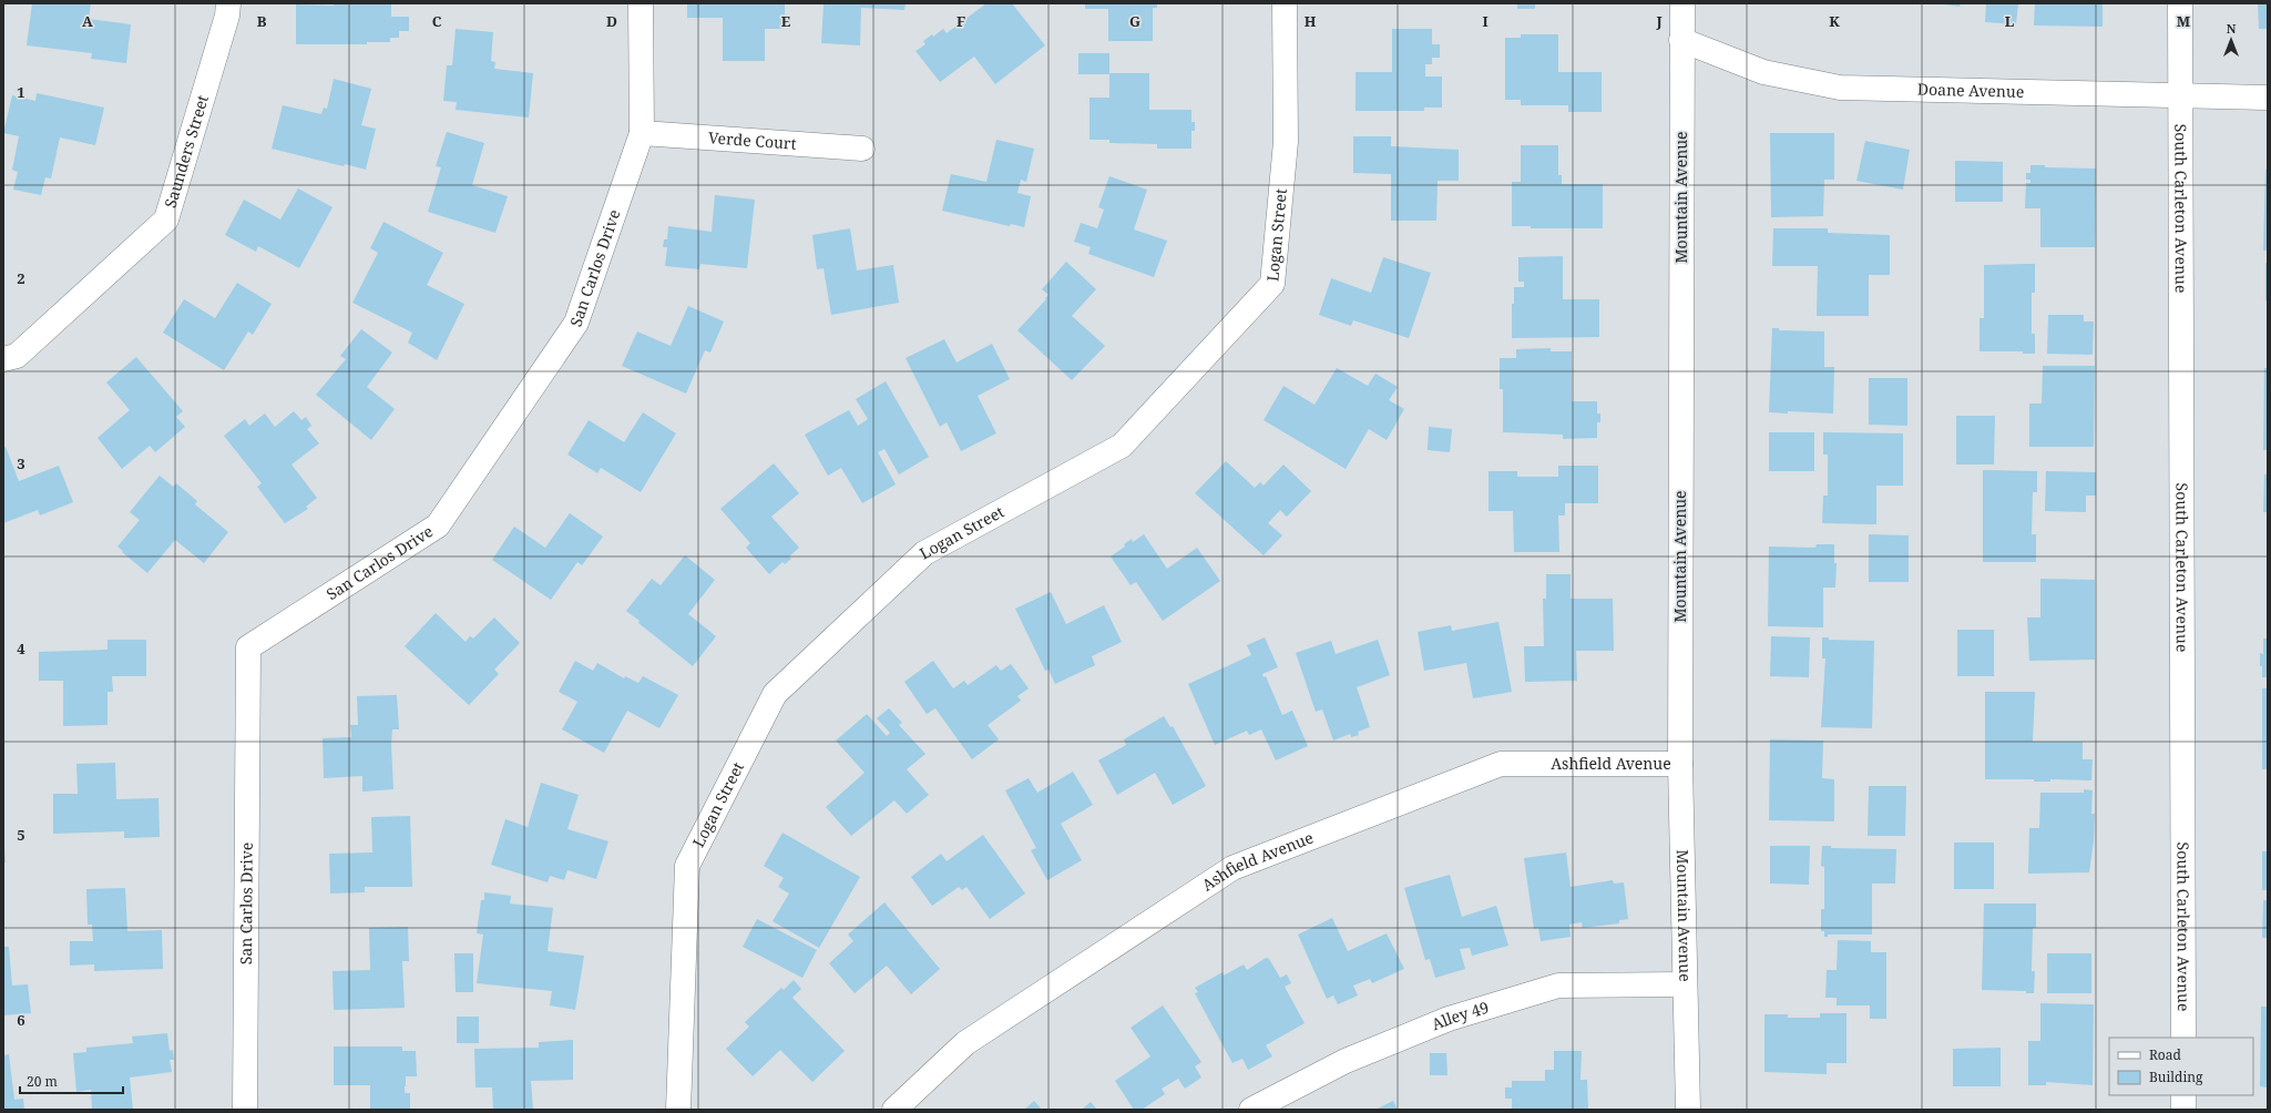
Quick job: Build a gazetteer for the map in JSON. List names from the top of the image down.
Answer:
{
  "streets": {
    "street": [
      "Doane Avenue",
      "Verde Court",
      "Saunders Street",
      "Mountain Avenue",
      "South Carleton Avenue",
      "Logan Street",
      "San Carlos Drive",
      "Ashfield Avenue",
      "Alley 49"
    ]
  },
  "crossings": [
    ["Doane Avenue", "Mountain Avenue"],
    ["Doane Avenue", "South Carleton Avenue"],
    ["Verde Court", "San Carlos Drive"],
    ["Mountain Avenue", "Ashfield Avenue"],
    ["Mountain Avenue", "Alley 49"]
  ],
  "legend": ["Road", "Building"],
  "scale_bar": "20 m",
  "north": "top",
  "grid": {
    "columns": [
      "A",
      "B",
      "C",
      "D",
      "E",
      "F",
      "G",
      "H",
      "I",
      "J",
      "K",
      "L",
      "M"
    ],
    "rows": [
      "1",
      "2",
      "3",
      "4",
      "5",
      "6"
    ]
  }
}
